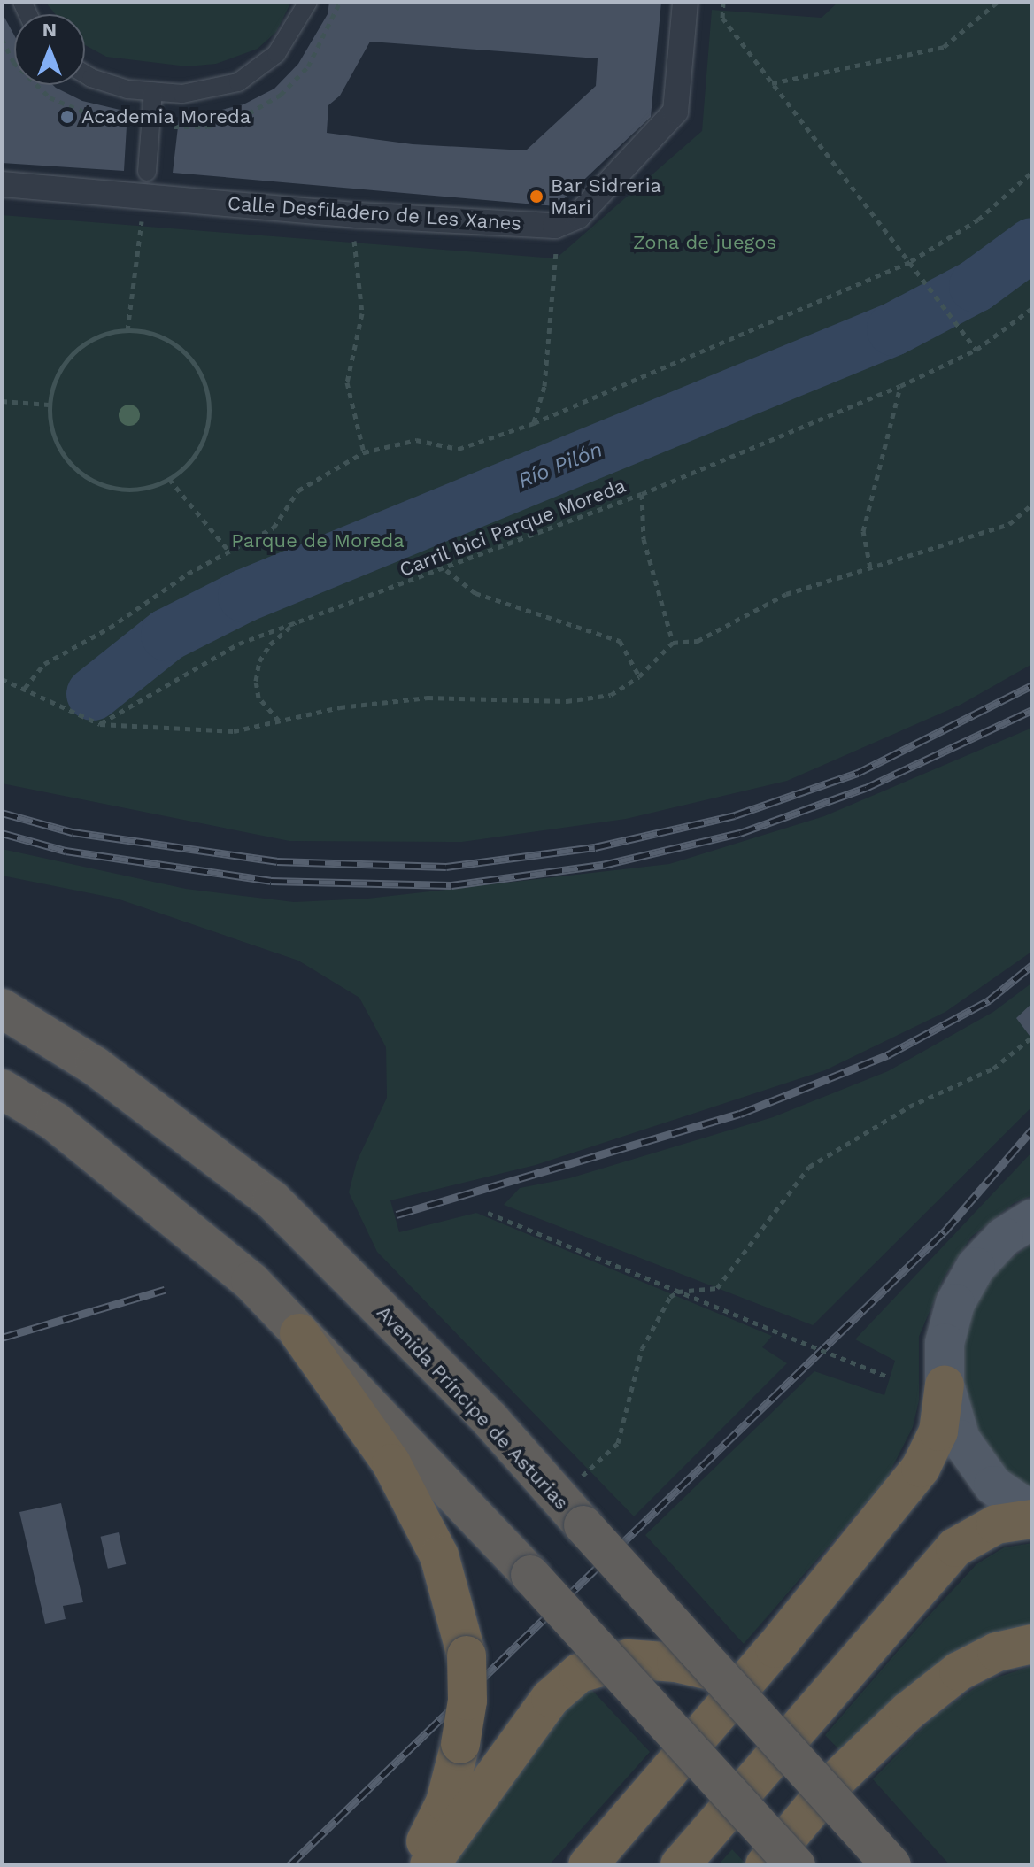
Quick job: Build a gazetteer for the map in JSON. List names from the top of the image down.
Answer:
{
  "streets": {
    "highway": ["Avenida Príncipe de Asturias"],
    "street": ["Calle Desfiladero de Les Xanes"],
    "path": ["Carril bici Parque Moreda"]
  },
  "water": ["Río Pilón"],
  "parks": ["Zona de juegos", "Parque de Moreda"],
  "places": ["Academia Moreda", "Bar Sidreria Mari"],
  "north": "top"
}
